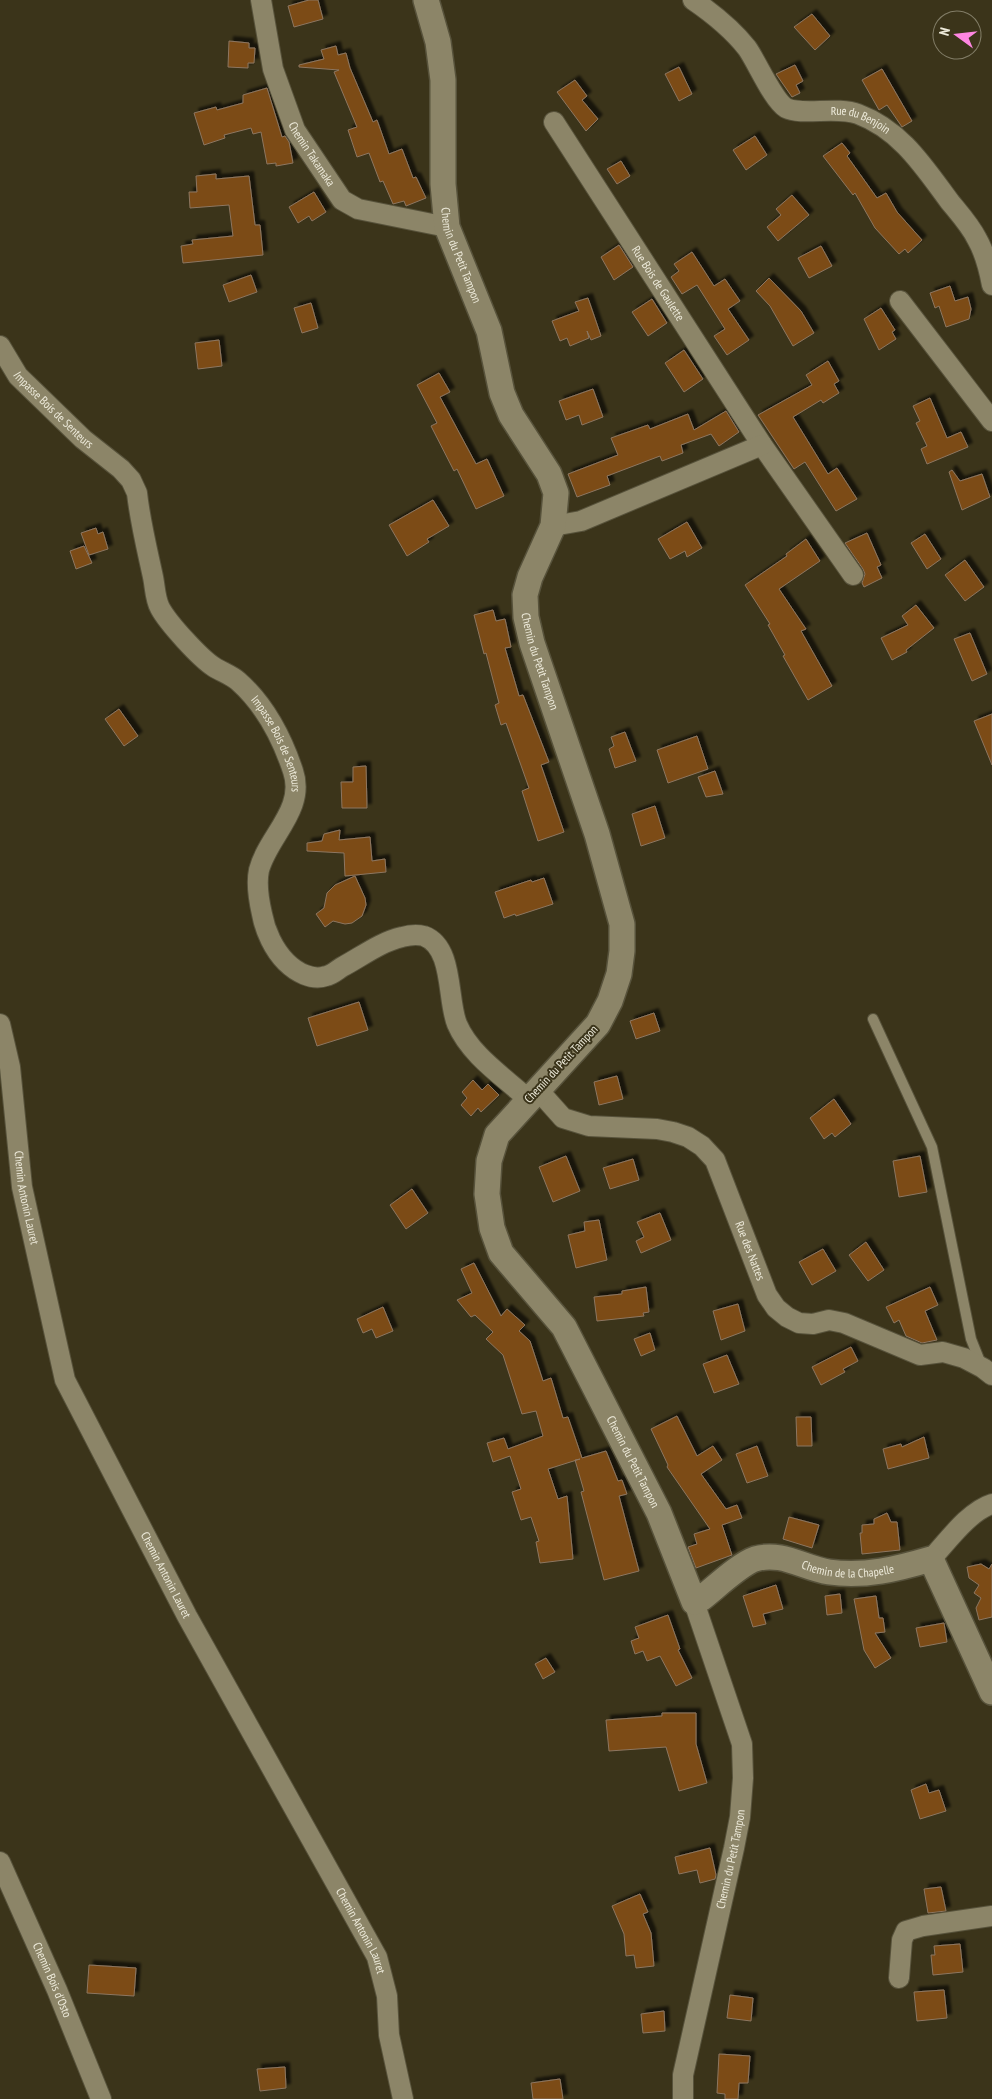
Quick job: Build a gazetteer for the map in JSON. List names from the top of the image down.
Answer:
{
  "streets": {
    "street": [
      "Rue du Benjoin",
      "Chemin Takamaka",
      "Chemin du Petit Tampon",
      "Rue Bois de Gaulette",
      "Impasse Bois de Senteurs",
      "Chemin Antonin Lauret",
      "Rue des Nattes",
      "Chemin de la Chapelle",
      "Chemin Bois d'Osto"
    ]
  },
  "crossings": [
    ["Chemin Takamaka", "Chemin du Petit Tampon"],
    ["Chemin du Petit Tampon", "Impasse Bois de Senteurs"],
    ["Chemin du Petit Tampon", "Rue des Nattes"],
    ["Chemin du Petit Tampon", "Chemin de la Chapelle"],
    ["Impasse Bois de Senteurs", "Rue des Nattes"]
  ],
  "north": "left"
}
